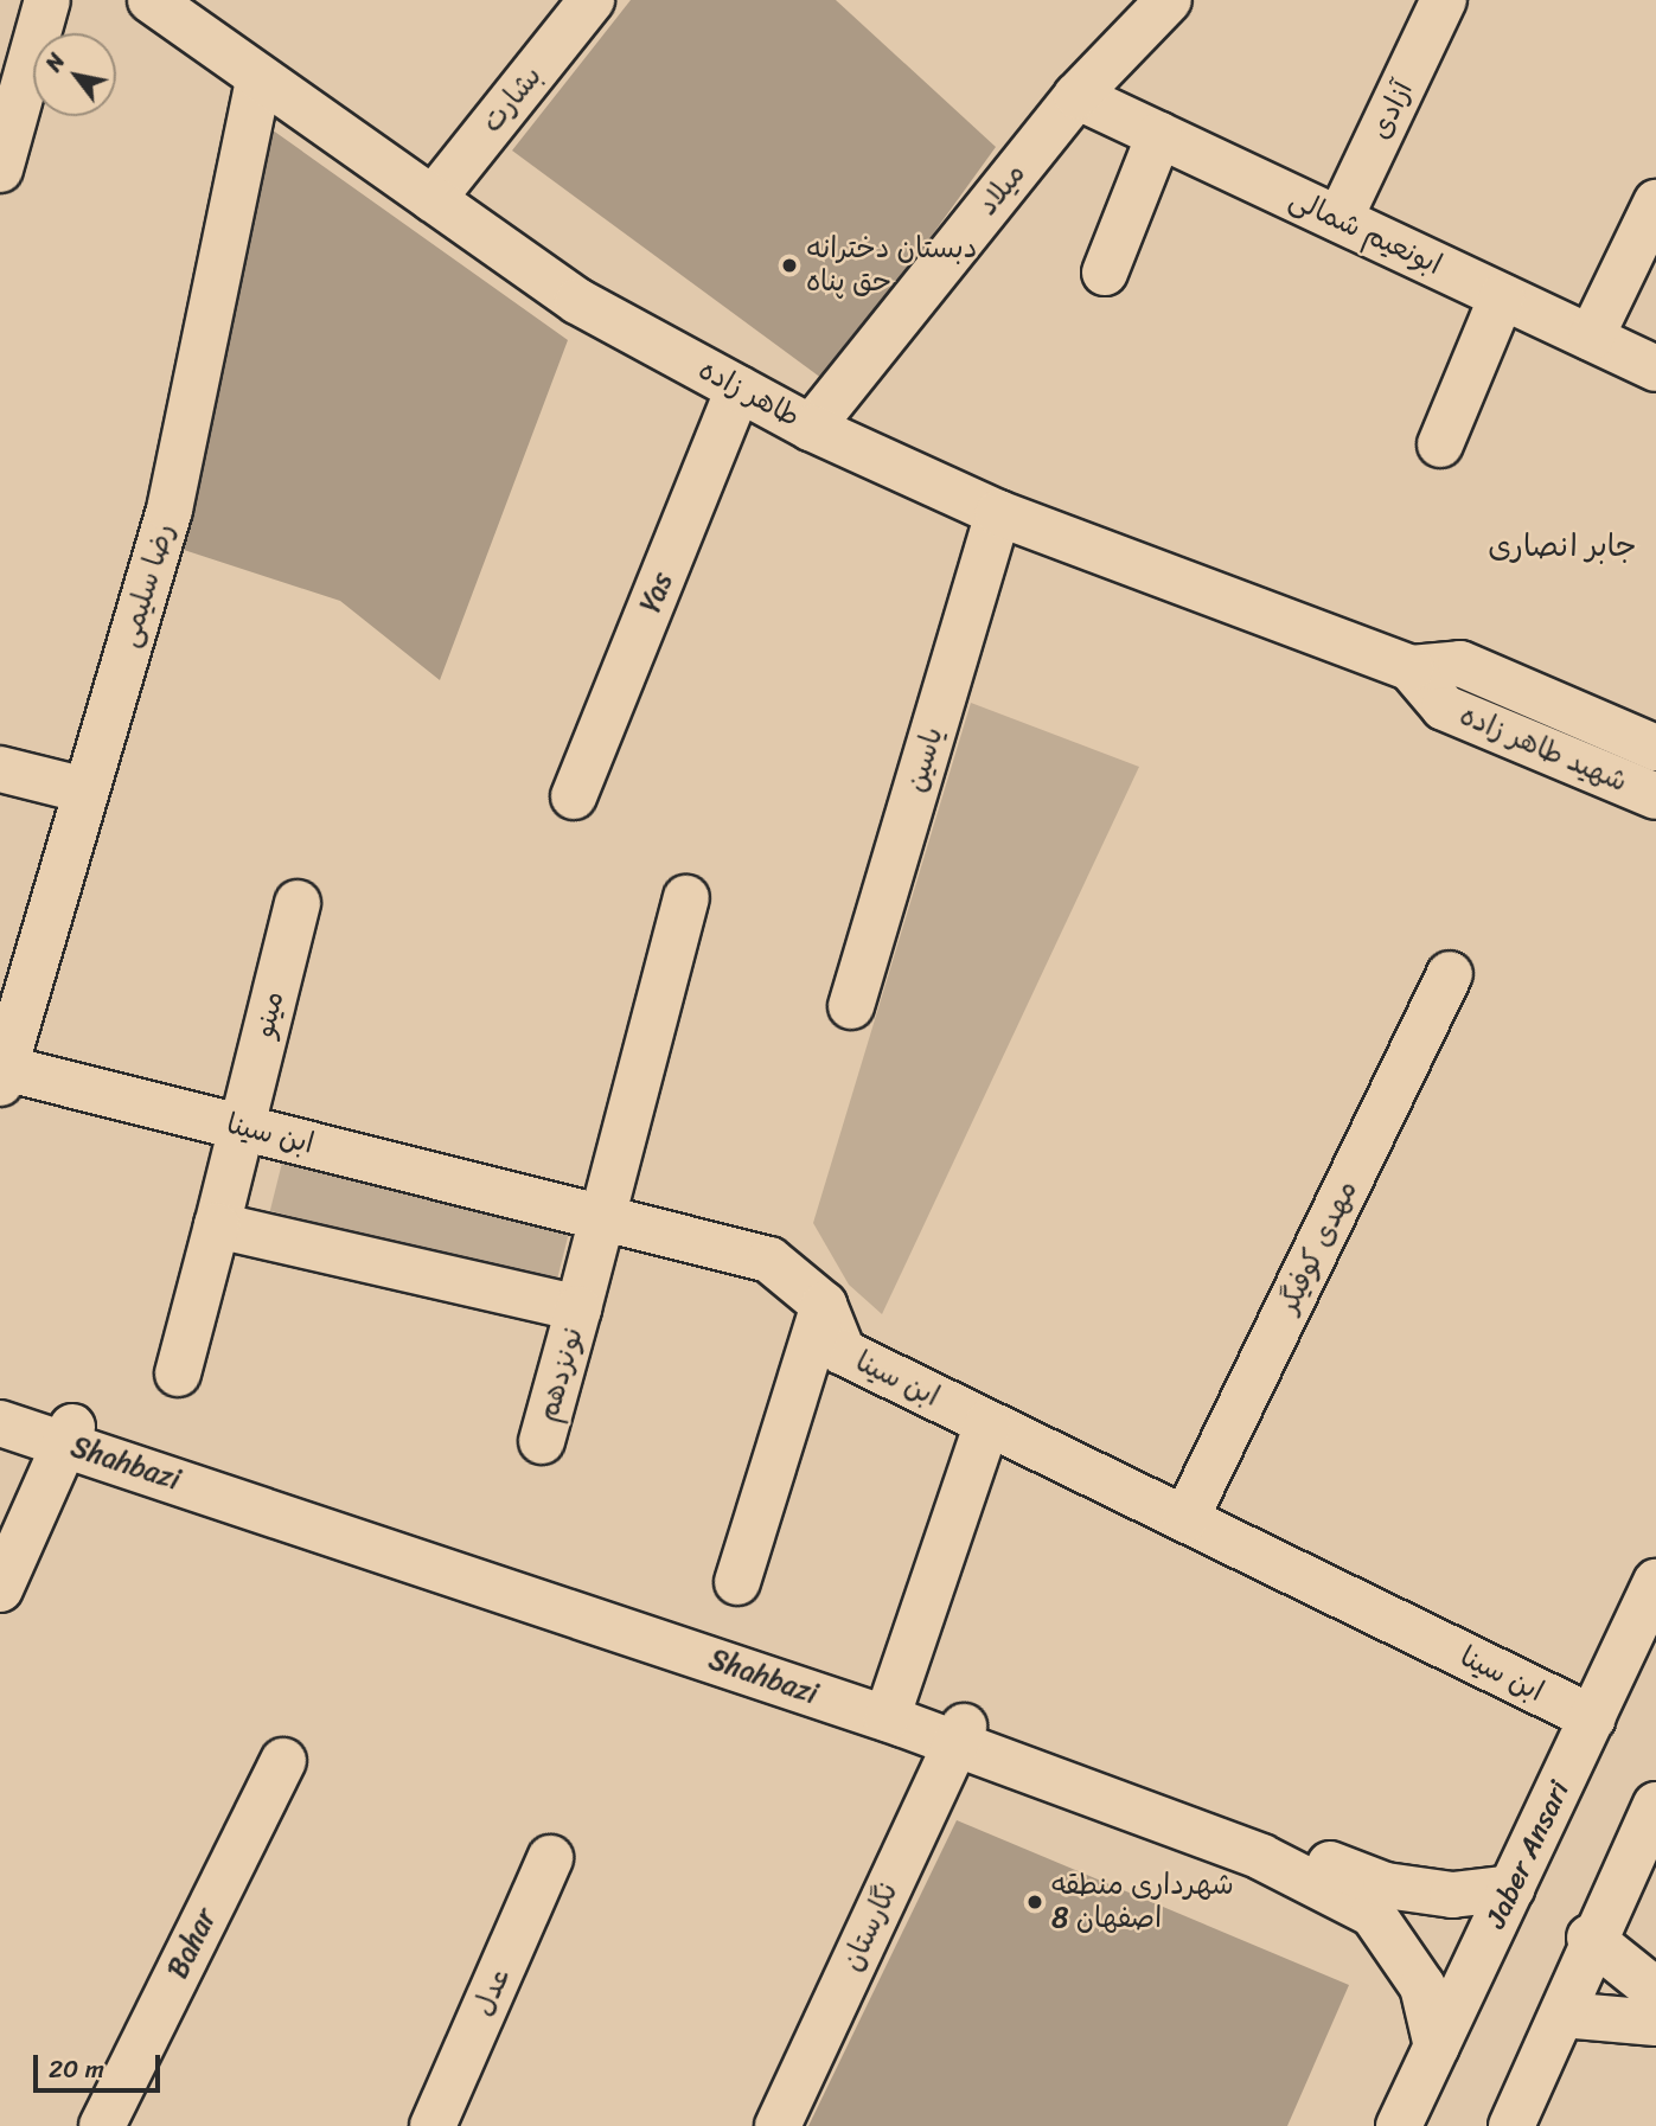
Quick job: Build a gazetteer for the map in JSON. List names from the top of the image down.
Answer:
{
  "streets": {
    "street": [
      "بشارت",
      "آزادی",
      "میلاد",
      "ابونعیم شمالی",
      "طاهر زاده",
      "رضا سلیمی",
      "Yas",
      "شهید طاهر زاده",
      "یاسین",
      "مینو",
      "ابن سینا",
      "مهدی کوفیگر",
      "نونزدهم",
      "Shahbazi",
      "Jaber Ansari",
      "نگارستان",
      "Bahar",
      "عدل"
    ]
  },
  "crossings": [
    ["بشارت", "طاهر زاده"],
    ["آزادی", "ابونعیم شمالی"],
    ["میلاد", "ابونعیم شمالی"],
    ["میلاد", "طاهر زاده"],
    ["طاهر زاده", "رضا سلیمی"],
    ["طاهر زاده", "Yas"],
    ["طاهر زاده", "شهید طاهر زاده"],
    ["طاهر زاده", "یاسین"],
    ["رضا سلیمی", "ابن سینا"],
    ["مینو", "ابن سینا"],
    ["ابن سینا", "مهدی کوفیگر"],
    ["ابن سینا", "نونزدهم"],
    ["ابن سینا", "Jaber Ansari"],
    ["Shahbazi", "Jaber Ansari"],
    ["Shahbazi", "نگارستان"]
  ],
  "districts": ["جابر انصاری"],
  "places": ["دبستان دخترانه حق پناه", "شهرداری منطقه 8 اصفهان"],
  "scale_bar": "20 m",
  "north": "top left"
}
